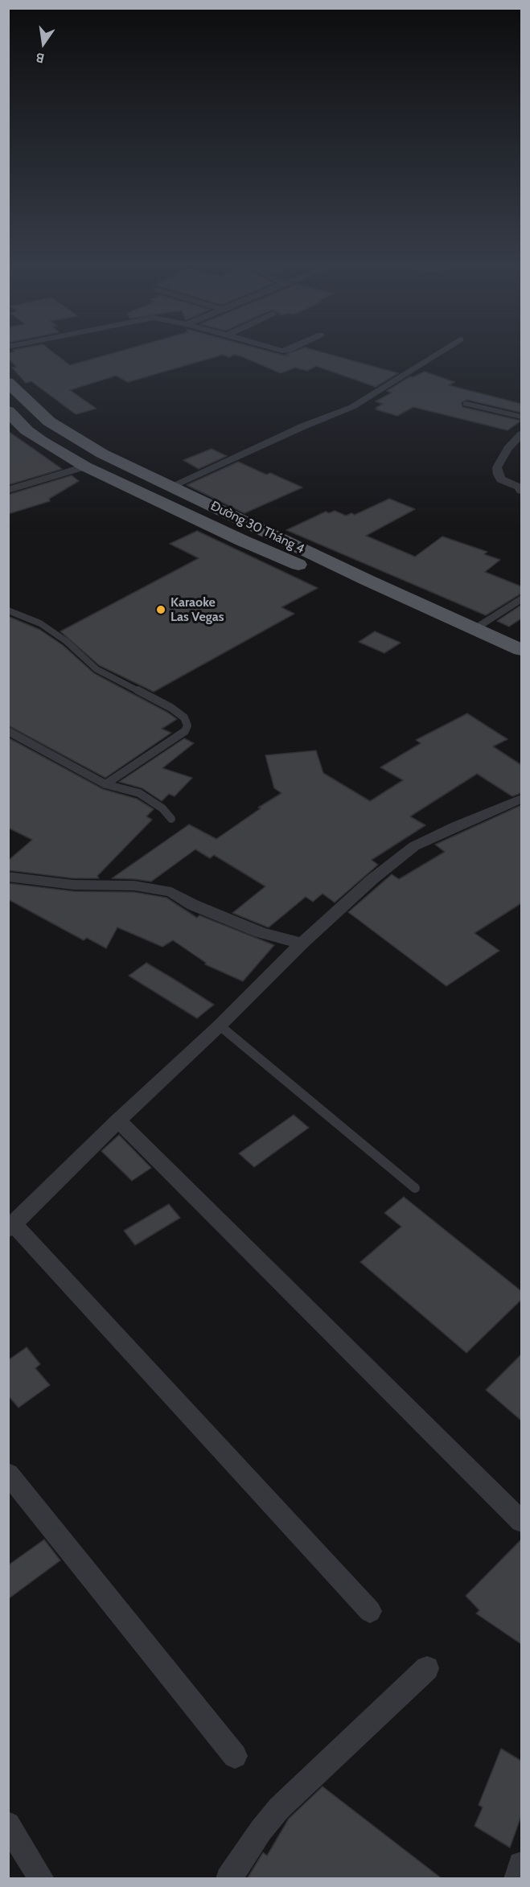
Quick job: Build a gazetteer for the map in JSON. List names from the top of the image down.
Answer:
{
  "streets": {
    "main road": ["Đường 30 Tháng 4"]
  },
  "places": ["Karaoke Las Vegas"],
  "north": "bottom"
}
